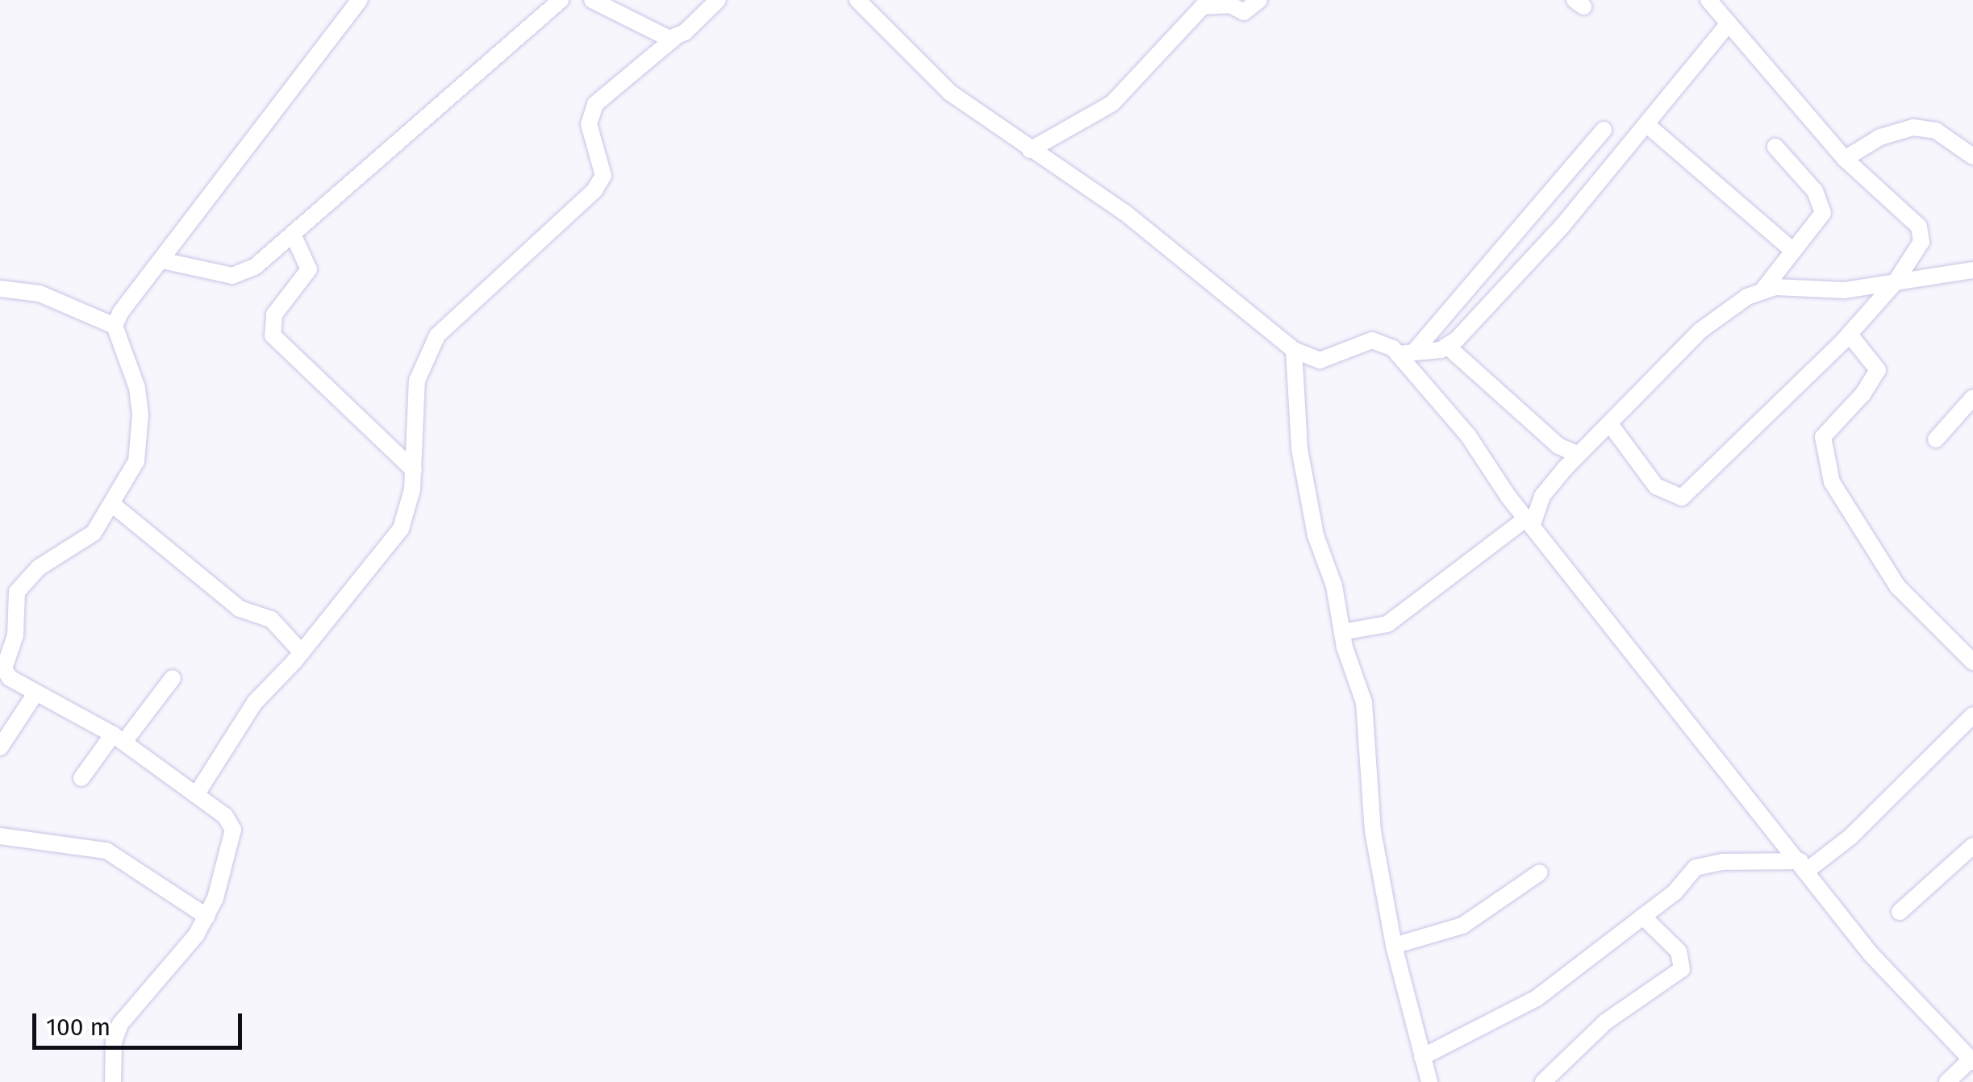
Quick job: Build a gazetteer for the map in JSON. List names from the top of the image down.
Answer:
{
  "scale_bar": "100 m"
}
